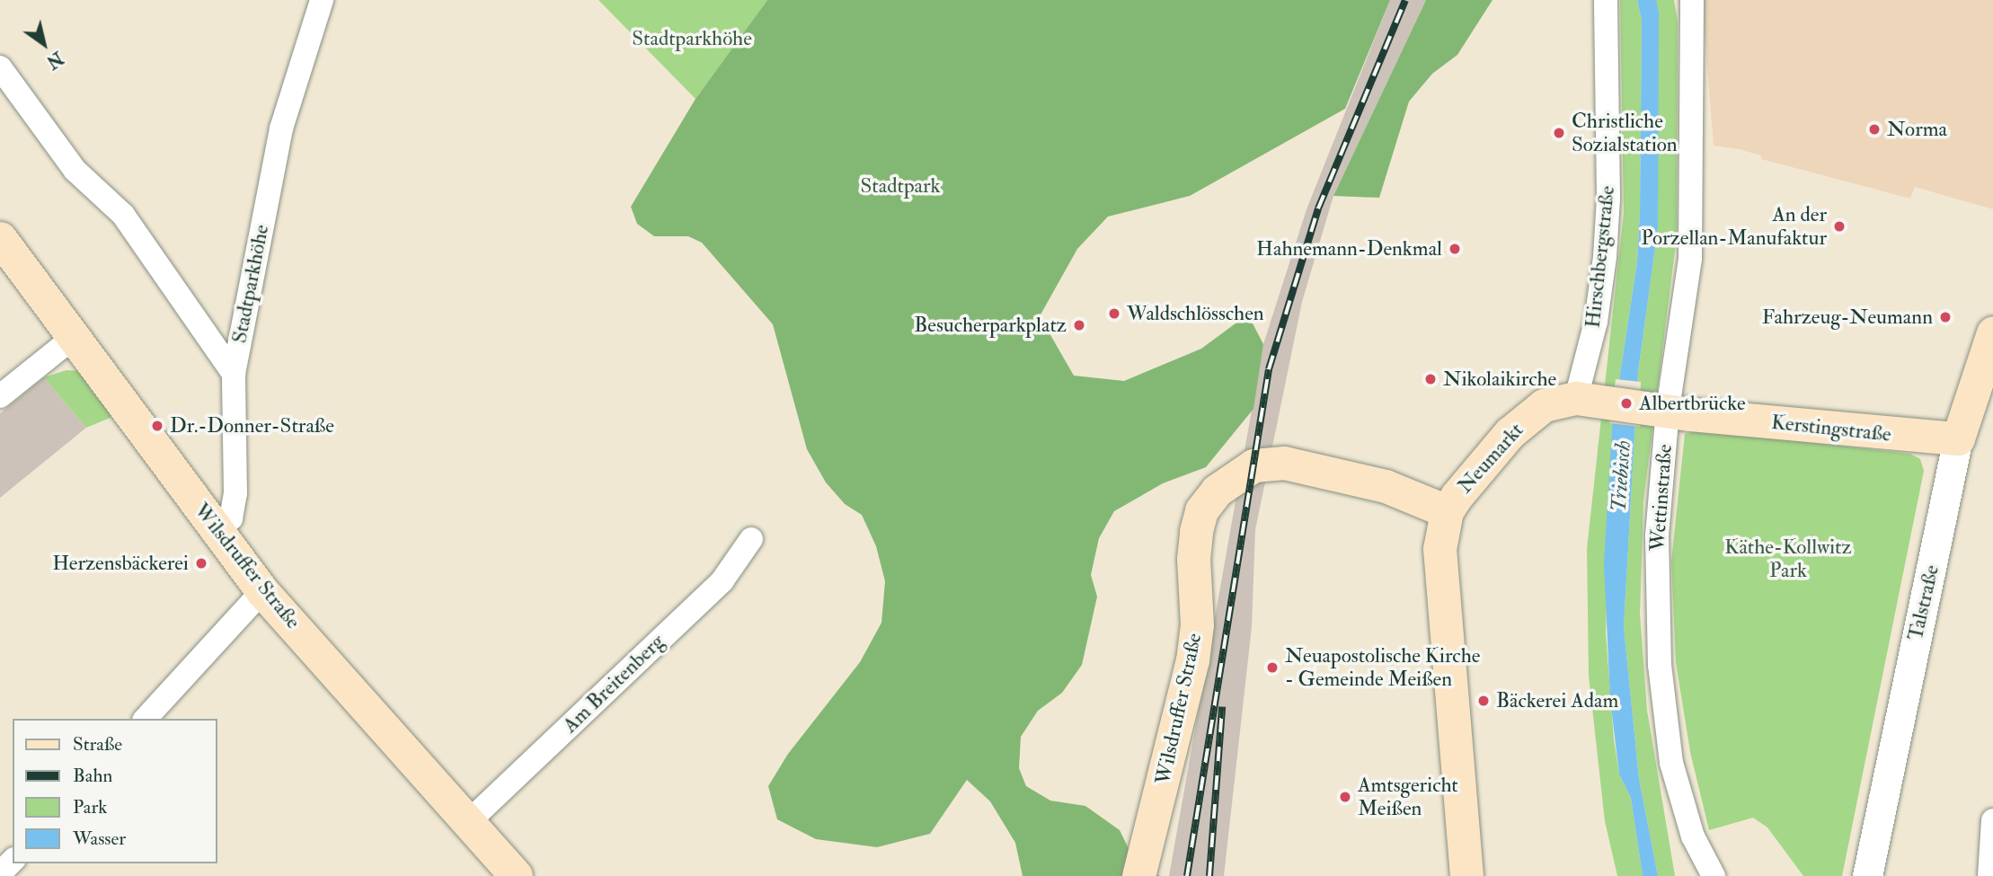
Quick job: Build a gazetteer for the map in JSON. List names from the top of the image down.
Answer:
{
  "streets": {
    "main road": [
      "Kerstingstraße",
      "Neumarkt",
      "Wilsdruffer Straße",
      "Talstraße"
    ],
    "street": [
      "Hirschbergstraße",
      "Stadtparkhöhe",
      "Wettinstraße",
      "Am Breitenberg"
    ]
  },
  "crossings": [
    ["Hirschbergstraße", "Neumarkt"],
    ["Stadtparkhöhe", "Wilsdruffer Straße"],
    ["Kerstingstraße", "Wettinstraße"],
    ["Kerstingstraße", "Talstraße"],
    ["Neumarkt", "Wilsdruffer Straße"],
    ["Wilsdruffer Straße", "Am Breitenberg"]
  ],
  "water": ["Triebisch"],
  "parks": ["Stadtparkhöhe", "Stadtpark", "Käthe-Kollwitz Park"],
  "places": [
    "Norma",
    "Christliche Sozialstation",
    "An der Porzellan-Manufaktur",
    "Hahnemann-Denkmal",
    "Waldschlösschen",
    "Fahrzeug-Neumann",
    "Besucherparkplatz",
    "Nikolaikirche",
    "Albertbrücke",
    "Dr.-Donner-Straße",
    "Herzensbäckerei",
    "Neuapostolische Kirche - Gemeinde Meißen",
    "Bäckerei Adam",
    "Amtsgericht Meißen"
  ],
  "legend": [
    "Straße",
    "Bahn",
    "Park",
    "Wasser"
  ],
  "north": "bottom right"
}
